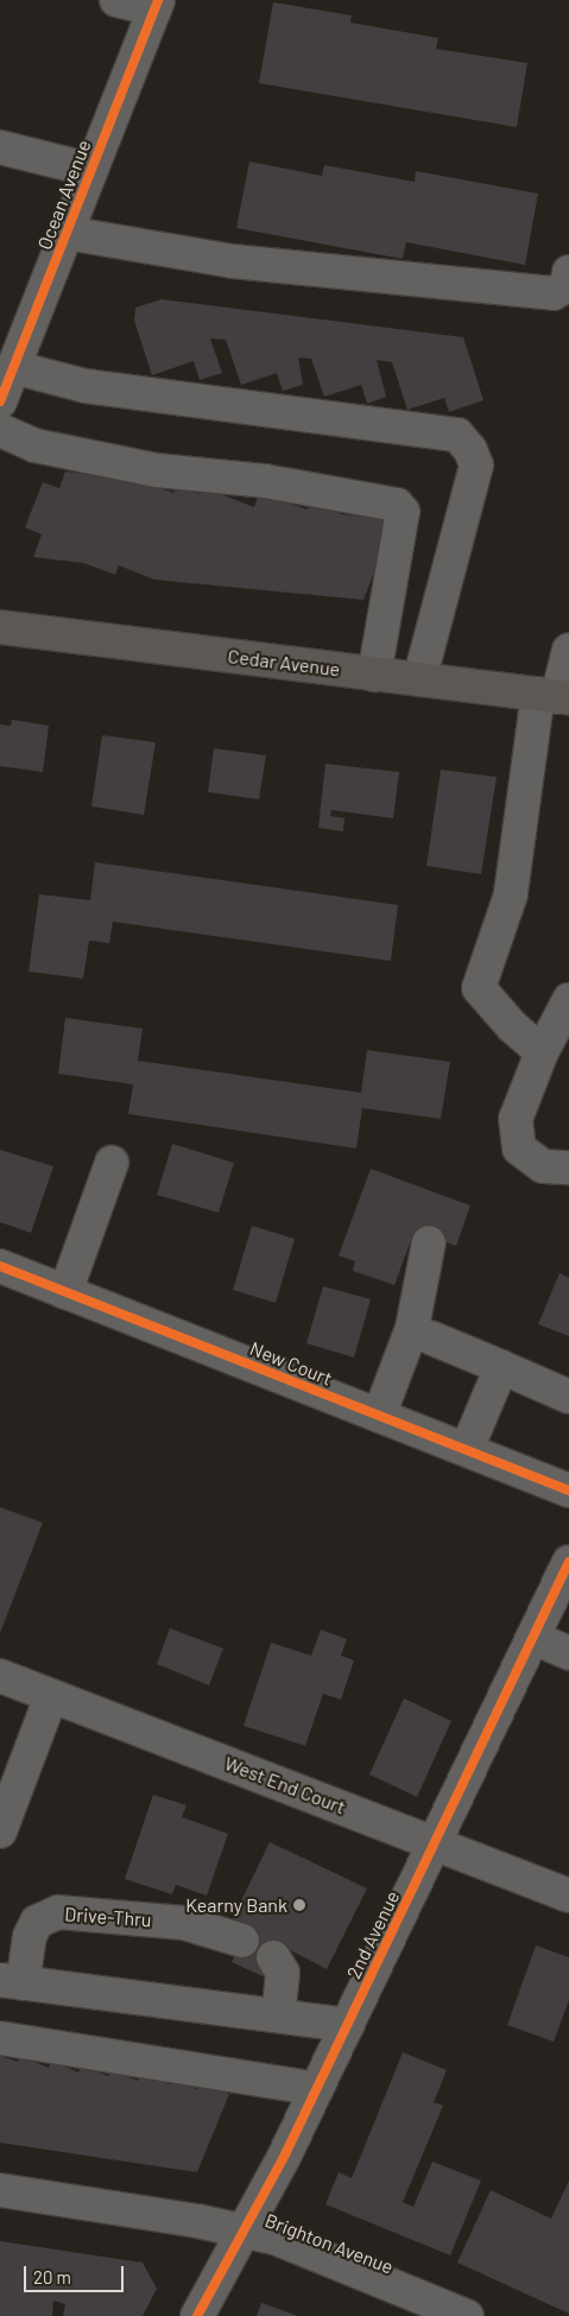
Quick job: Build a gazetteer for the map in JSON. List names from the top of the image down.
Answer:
{
  "streets": {
    "main road": ["Cedar Avenue"],
    "street": [
      "Ocean Avenue",
      "New Court",
      "West End Court",
      "Drive-Thru",
      "2nd Avenue",
      "Brighton Avenue"
    ]
  },
  "crossings": [
    ["West End Court", "2nd Avenue"],
    ["2nd Avenue", "Brighton Avenue"]
  ],
  "places": ["Kearny Bank"],
  "scale_bar": "20 m"
}
